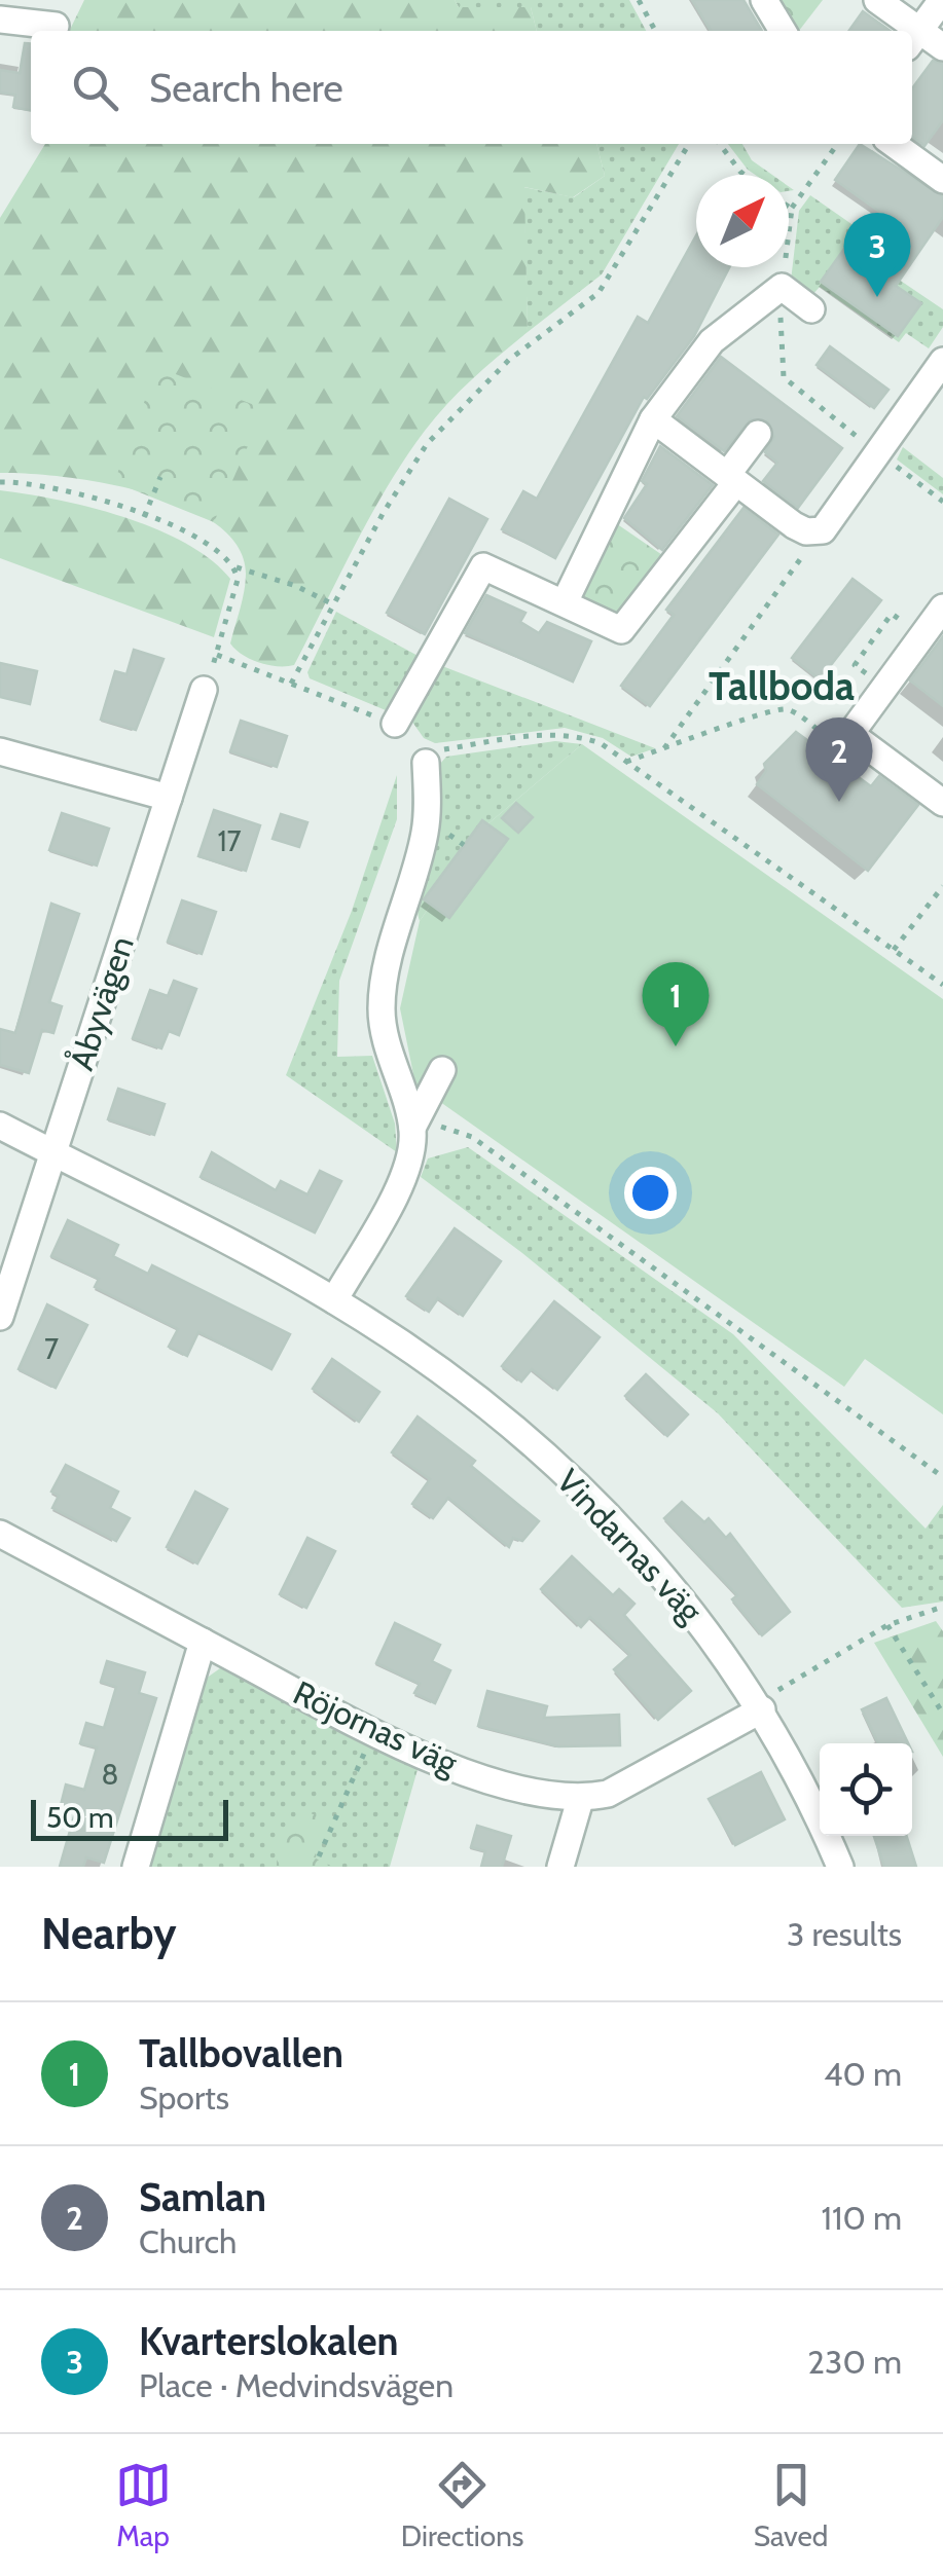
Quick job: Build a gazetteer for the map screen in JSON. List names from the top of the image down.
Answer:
{
  "streets": {
    "street": ["Åbyvägen", "Vindarnas väg", "Röjornas väg"]
  },
  "crossings": [
    ["Åbyvägen", "Vindarnas väg"]
  ],
  "districts": ["Tallboda"],
  "house_numbers": ["17", "7", "8"],
  "scale_bar": "50 m",
  "north": "top right",
  "page": {
    "search": "Search here",
    "pins": ["3", "2", "1"],
    "scale": "50 m",
    "heading": ["Nearby", "3 results"],
    "list": [
      {
        "mark": "1",
        "name": "Tallbovallen",
        "note": "Sports",
        "value": "40 m"
      },
      {
        "mark": "2",
        "name": "Samlan",
        "note": "Church",
        "value": "110 m"
      },
      {
        "mark": "3",
        "name": "Kvarterslokalen",
        "note": "Place · Medvindsvägen",
        "value": "230 m"
      }
    ],
    "nav": ["Map", "Directions", "Saved"]
  }
}
